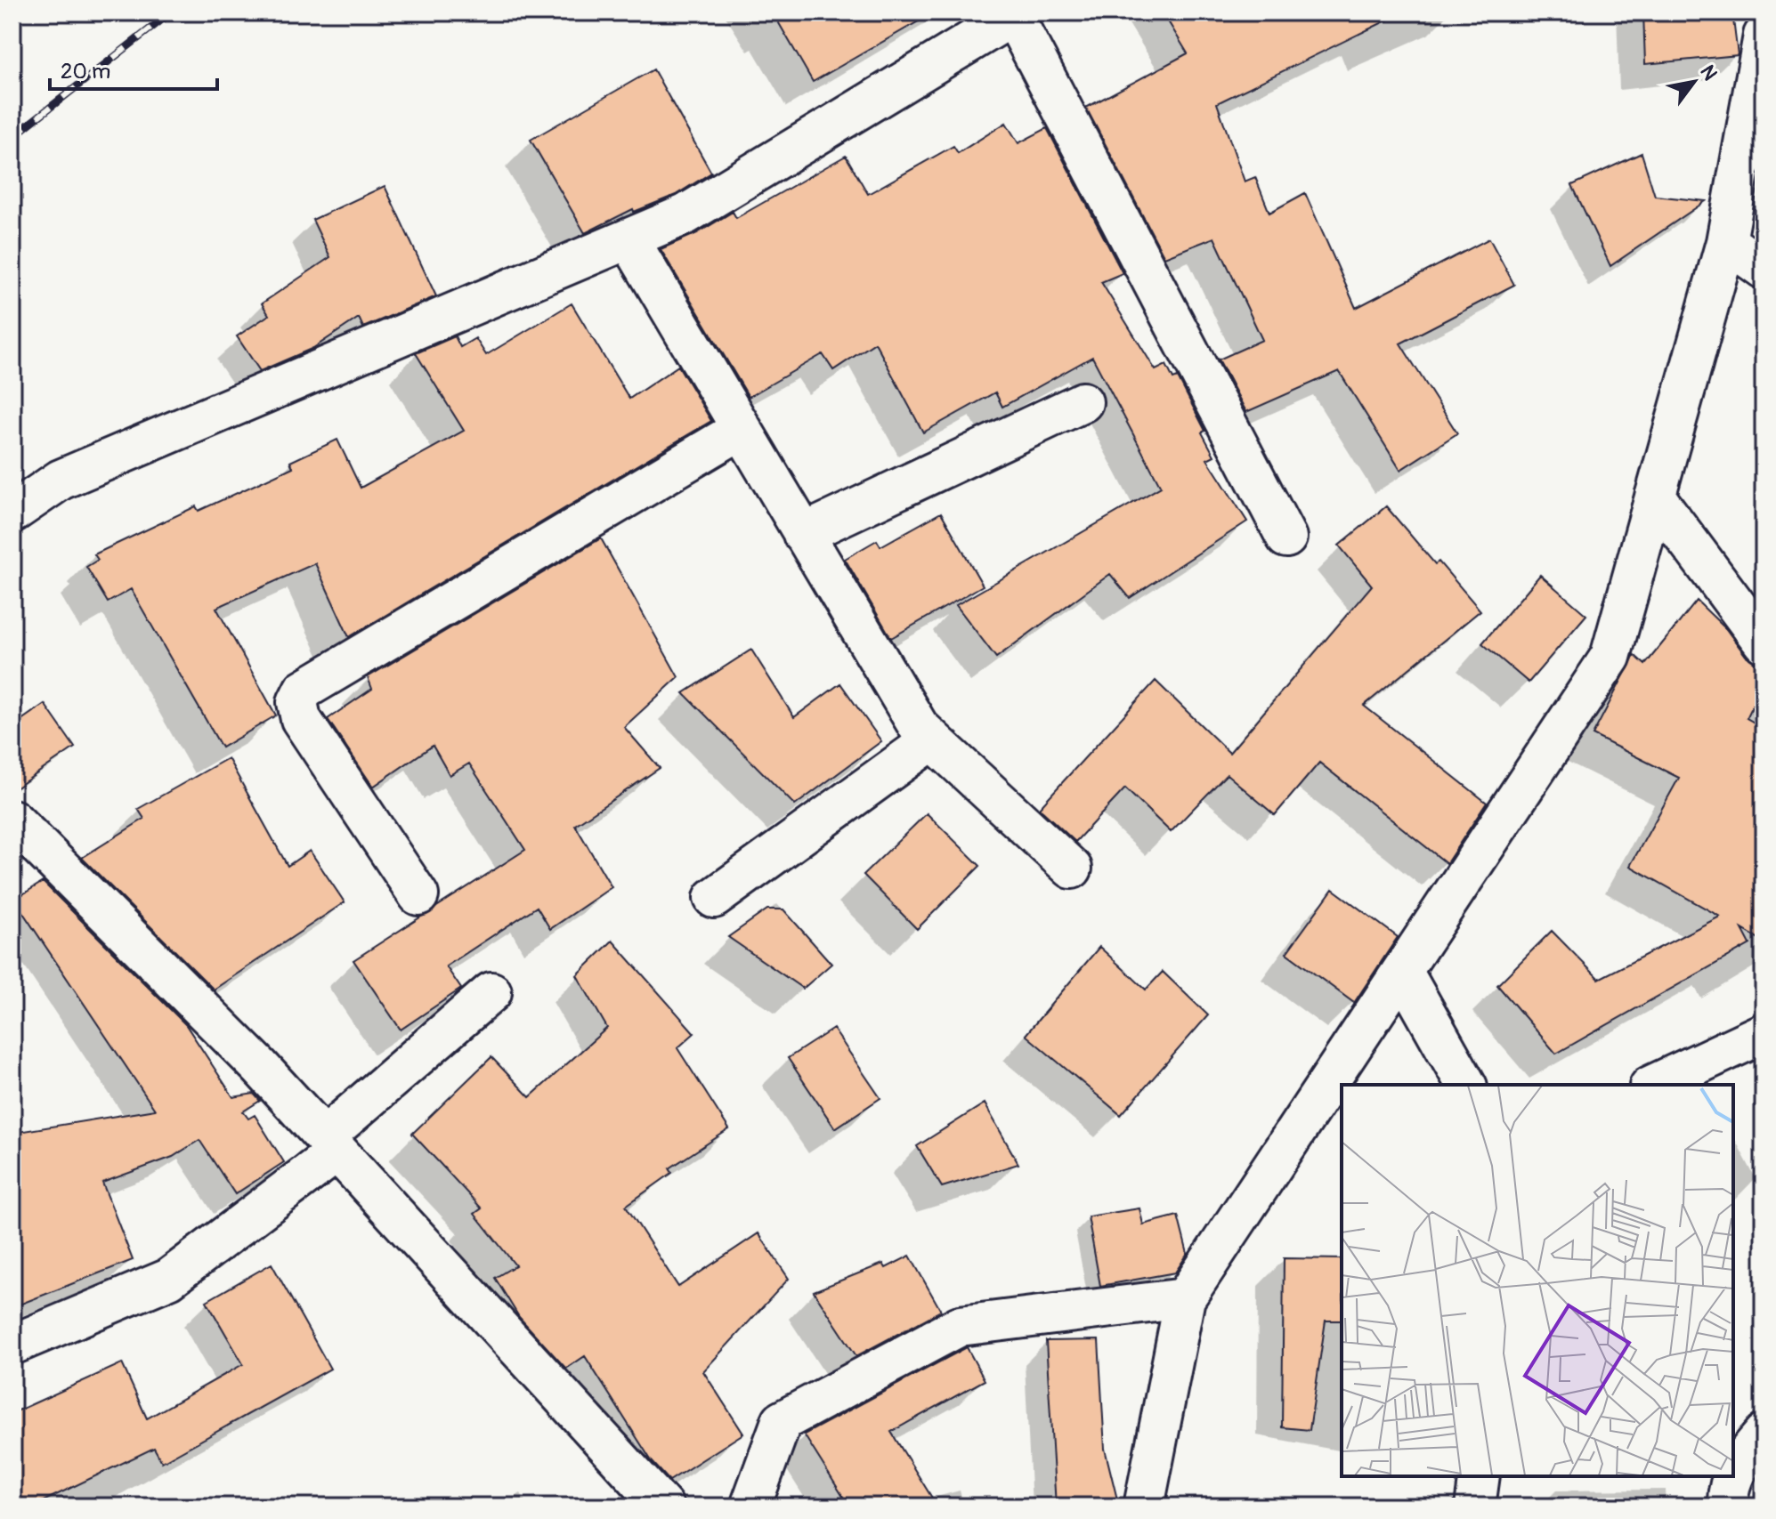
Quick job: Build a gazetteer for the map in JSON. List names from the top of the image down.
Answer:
{
  "scale_bar": "20 m",
  "north": "top right"
}
